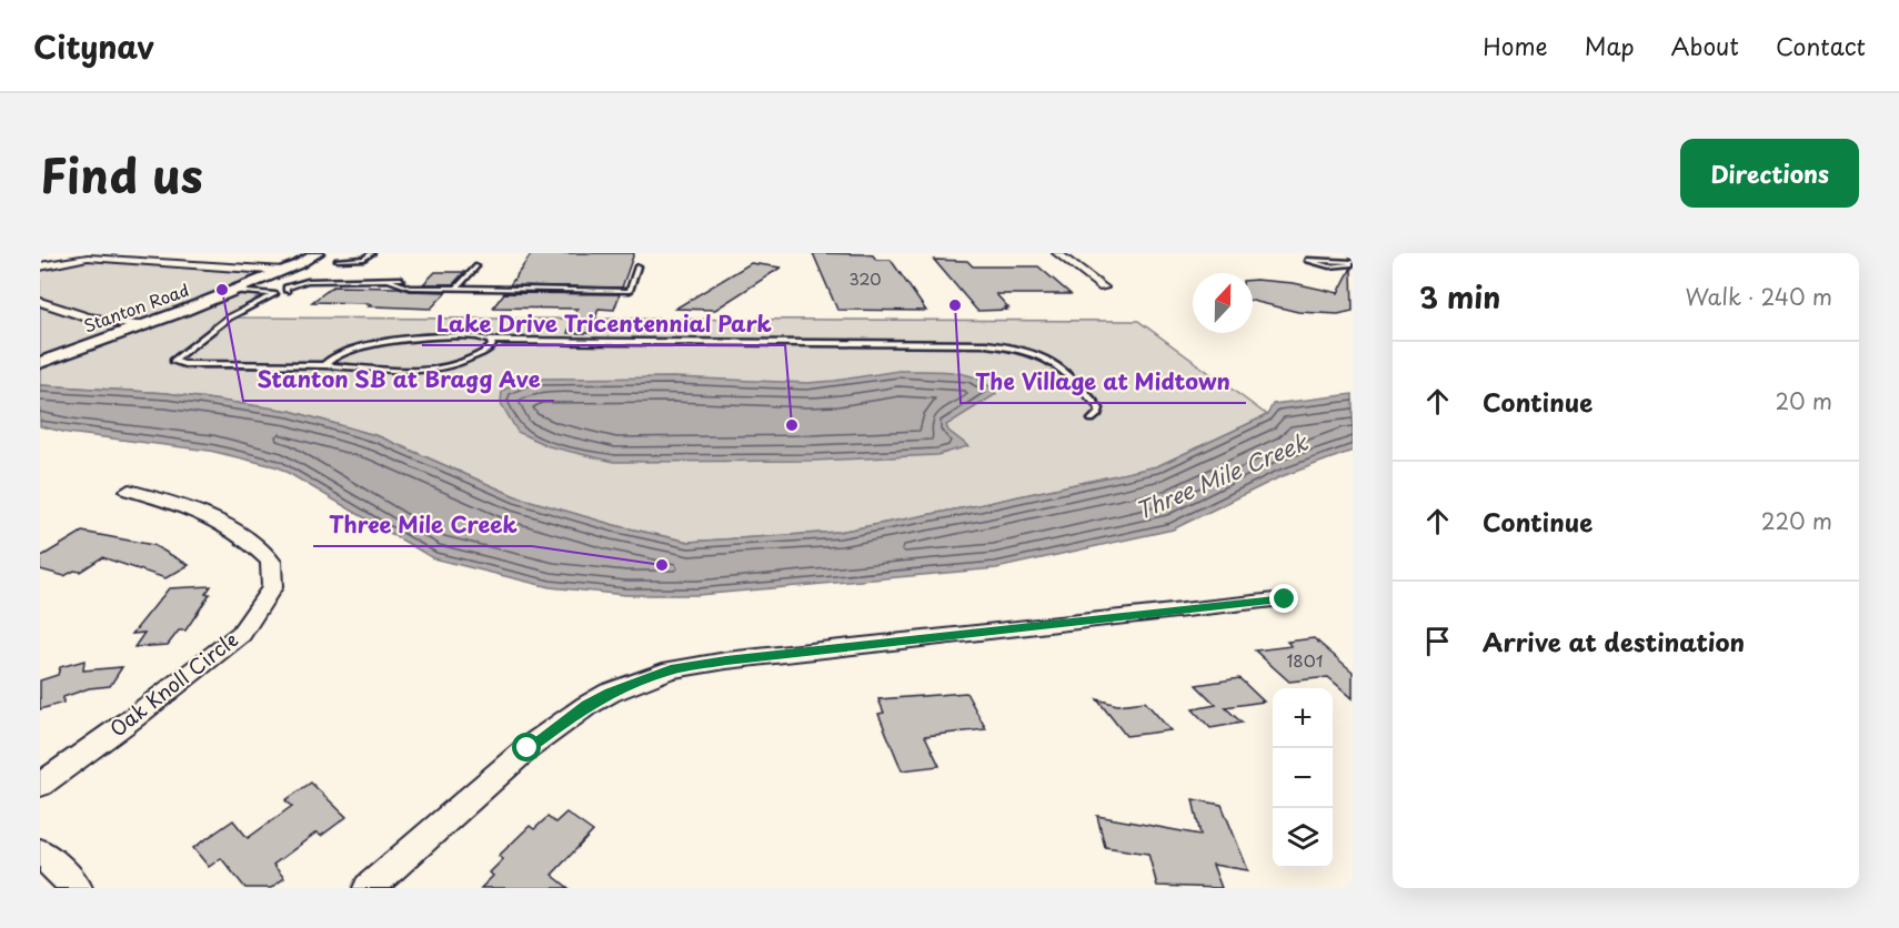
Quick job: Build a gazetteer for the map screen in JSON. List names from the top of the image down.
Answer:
{
  "streets": {
    "street": ["Stanton Road", "Oak Knoll Circle"]
  },
  "water": ["Three Mile Creek"],
  "places": [
    "Stanton SB at Bragg Ave",
    "The Village at Midtown",
    "Lake Drive Tricentennial Park",
    "Three Mile Creek"
  ],
  "house_numbers": ["320", "1801"],
  "north": "top",
  "page": {
    "header": "Citynav",
    "nav": [
      "Home",
      "Map",
      "About",
      "Contact"
    ],
    "title": "Find us",
    "buttons": "Directions",
    "heading": ["3 min", "Walk · 240 m"],
    "list": [
      ["Continue", "20 m"],
      ["Continue", "220 m"],
      "Arrive at destination"
    ],
    "map_buttons": ["+", "−"]
  }
}
